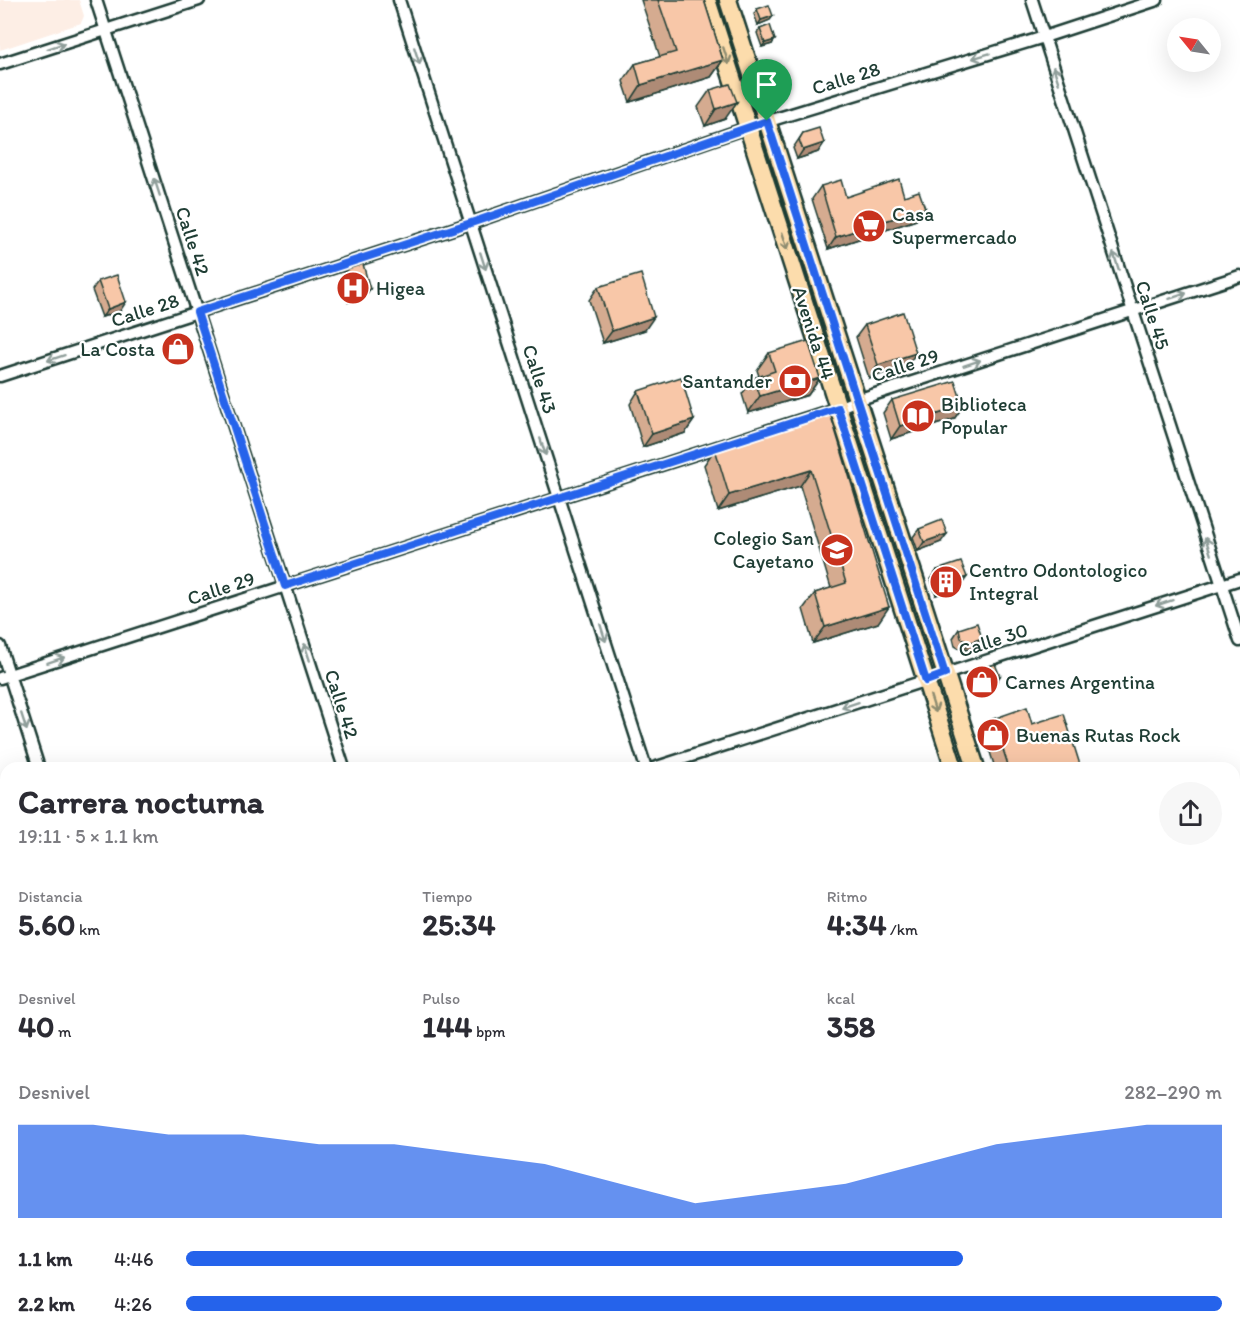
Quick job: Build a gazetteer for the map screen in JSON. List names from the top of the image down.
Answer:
{
  "streets": {
    "main road": ["Avenida 44"],
    "street": [
      "Calle 28",
      "Calle 42",
      "Calle 45",
      "Calle 29",
      "Calle 43",
      "Calle 30"
    ]
  },
  "crossings": [
    ["Calle 28", "Calle 42"],
    ["Calle 28", "Calle 45"],
    ["Calle 28", "Avenida 44"],
    ["Calle 28", "Calle 43"],
    ["Calle 42", "Calle 29"],
    ["Calle 45", "Calle 29"],
    ["Calle 45", "Calle 30"],
    ["Avenida 44", "Calle 29"],
    ["Avenida 44", "Calle 30"],
    ["Calle 29", "Calle 43"]
  ],
  "one_way": [
    "Calle 28",
    "Calle 42",
    "Calle 45",
    "Calle 29",
    "Calle 43",
    "Calle 30"
  ],
  "places": {
    "supermarket": ["Casa Supermercado"],
    "hospital": ["Higea"],
    "shop": ["La Costa", "Carnes Argentina", "Buenas Rutas Rock"],
    "bank": ["Santander"],
    "library": ["Biblioteca Popular"],
    "school or university": ["Colegio San Cayetano"],
    "building": ["Centro Odontologico Integral"]
  },
  "north": "top left",
  "page": {
    "heading": ["Carrera nocturna", "19:11 · 5 × 1.1 km"],
    "stats": [
      ["Distancia", "5.60 km"],
      ["Tiempo", "25:34"],
      ["Ritmo", "4:34 /km"],
      ["Desnivel", "40 m"],
      ["Pulso", "144 bpm"],
      ["kcal", "358"]
    ],
    "chart": ["Desnivel", "282–290 m"],
    "list": [
      {
        "name": "1.1 km",
        "note": "4:46"
      },
      {
        "name": "2.2 km",
        "note": "4:26"
      }
    ]
  }
}
